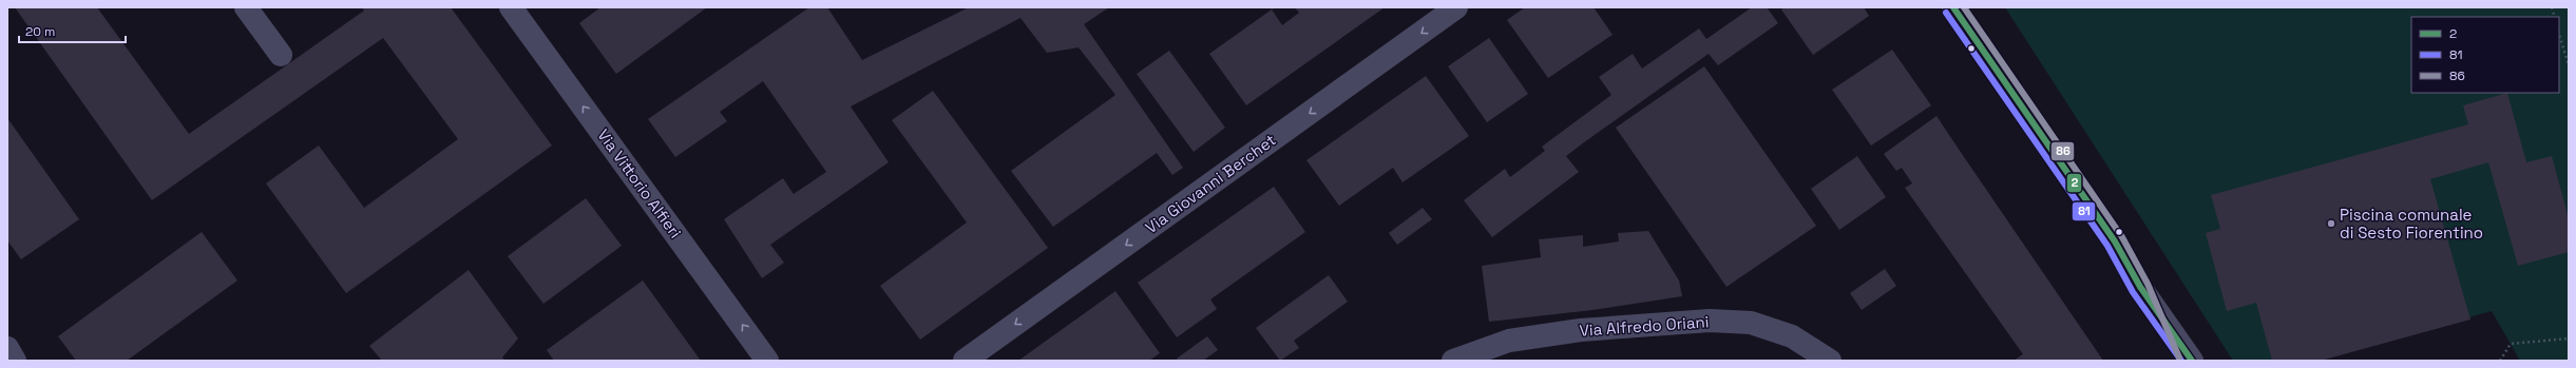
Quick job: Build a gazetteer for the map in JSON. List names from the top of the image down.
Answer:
{
  "streets": {
    "street": ["Via Vittorio Alfieri", "Via Giovanni Berchet", "Via Alfredo Oriani"]
  },
  "one_way": ["Via Vittorio Alfieri", "Via Giovanni Berchet"],
  "places": ["Piscina comunale di Sesto Fiorentino"],
  "lines": ["transit line 2", "transit line 86", "transit line 81"],
  "legend": ["2", "81", "86"],
  "scale_bar": "20 m"
}
